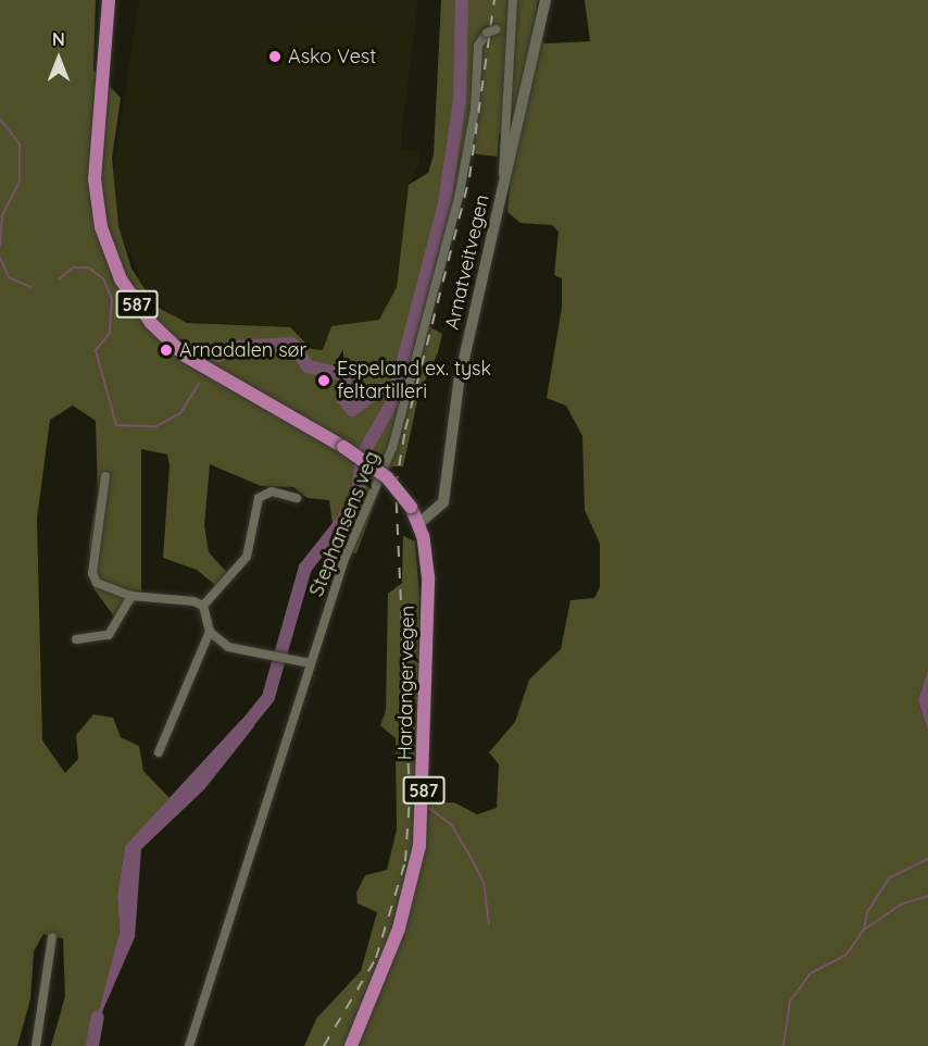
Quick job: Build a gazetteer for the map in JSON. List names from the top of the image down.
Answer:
{
  "streets": {
    "main road": ["Arnatveitvegen", "587", "Hardangervegen"],
    "street": ["Stephansens veg"]
  },
  "crossings": [
    ["Arnatveitvegen", "Hardangervegen"]
  ],
  "places": ["Asko Vest", "Arnadalen sør", "Espeland ex. tysk feltartilleri"],
  "north": "top"
}
